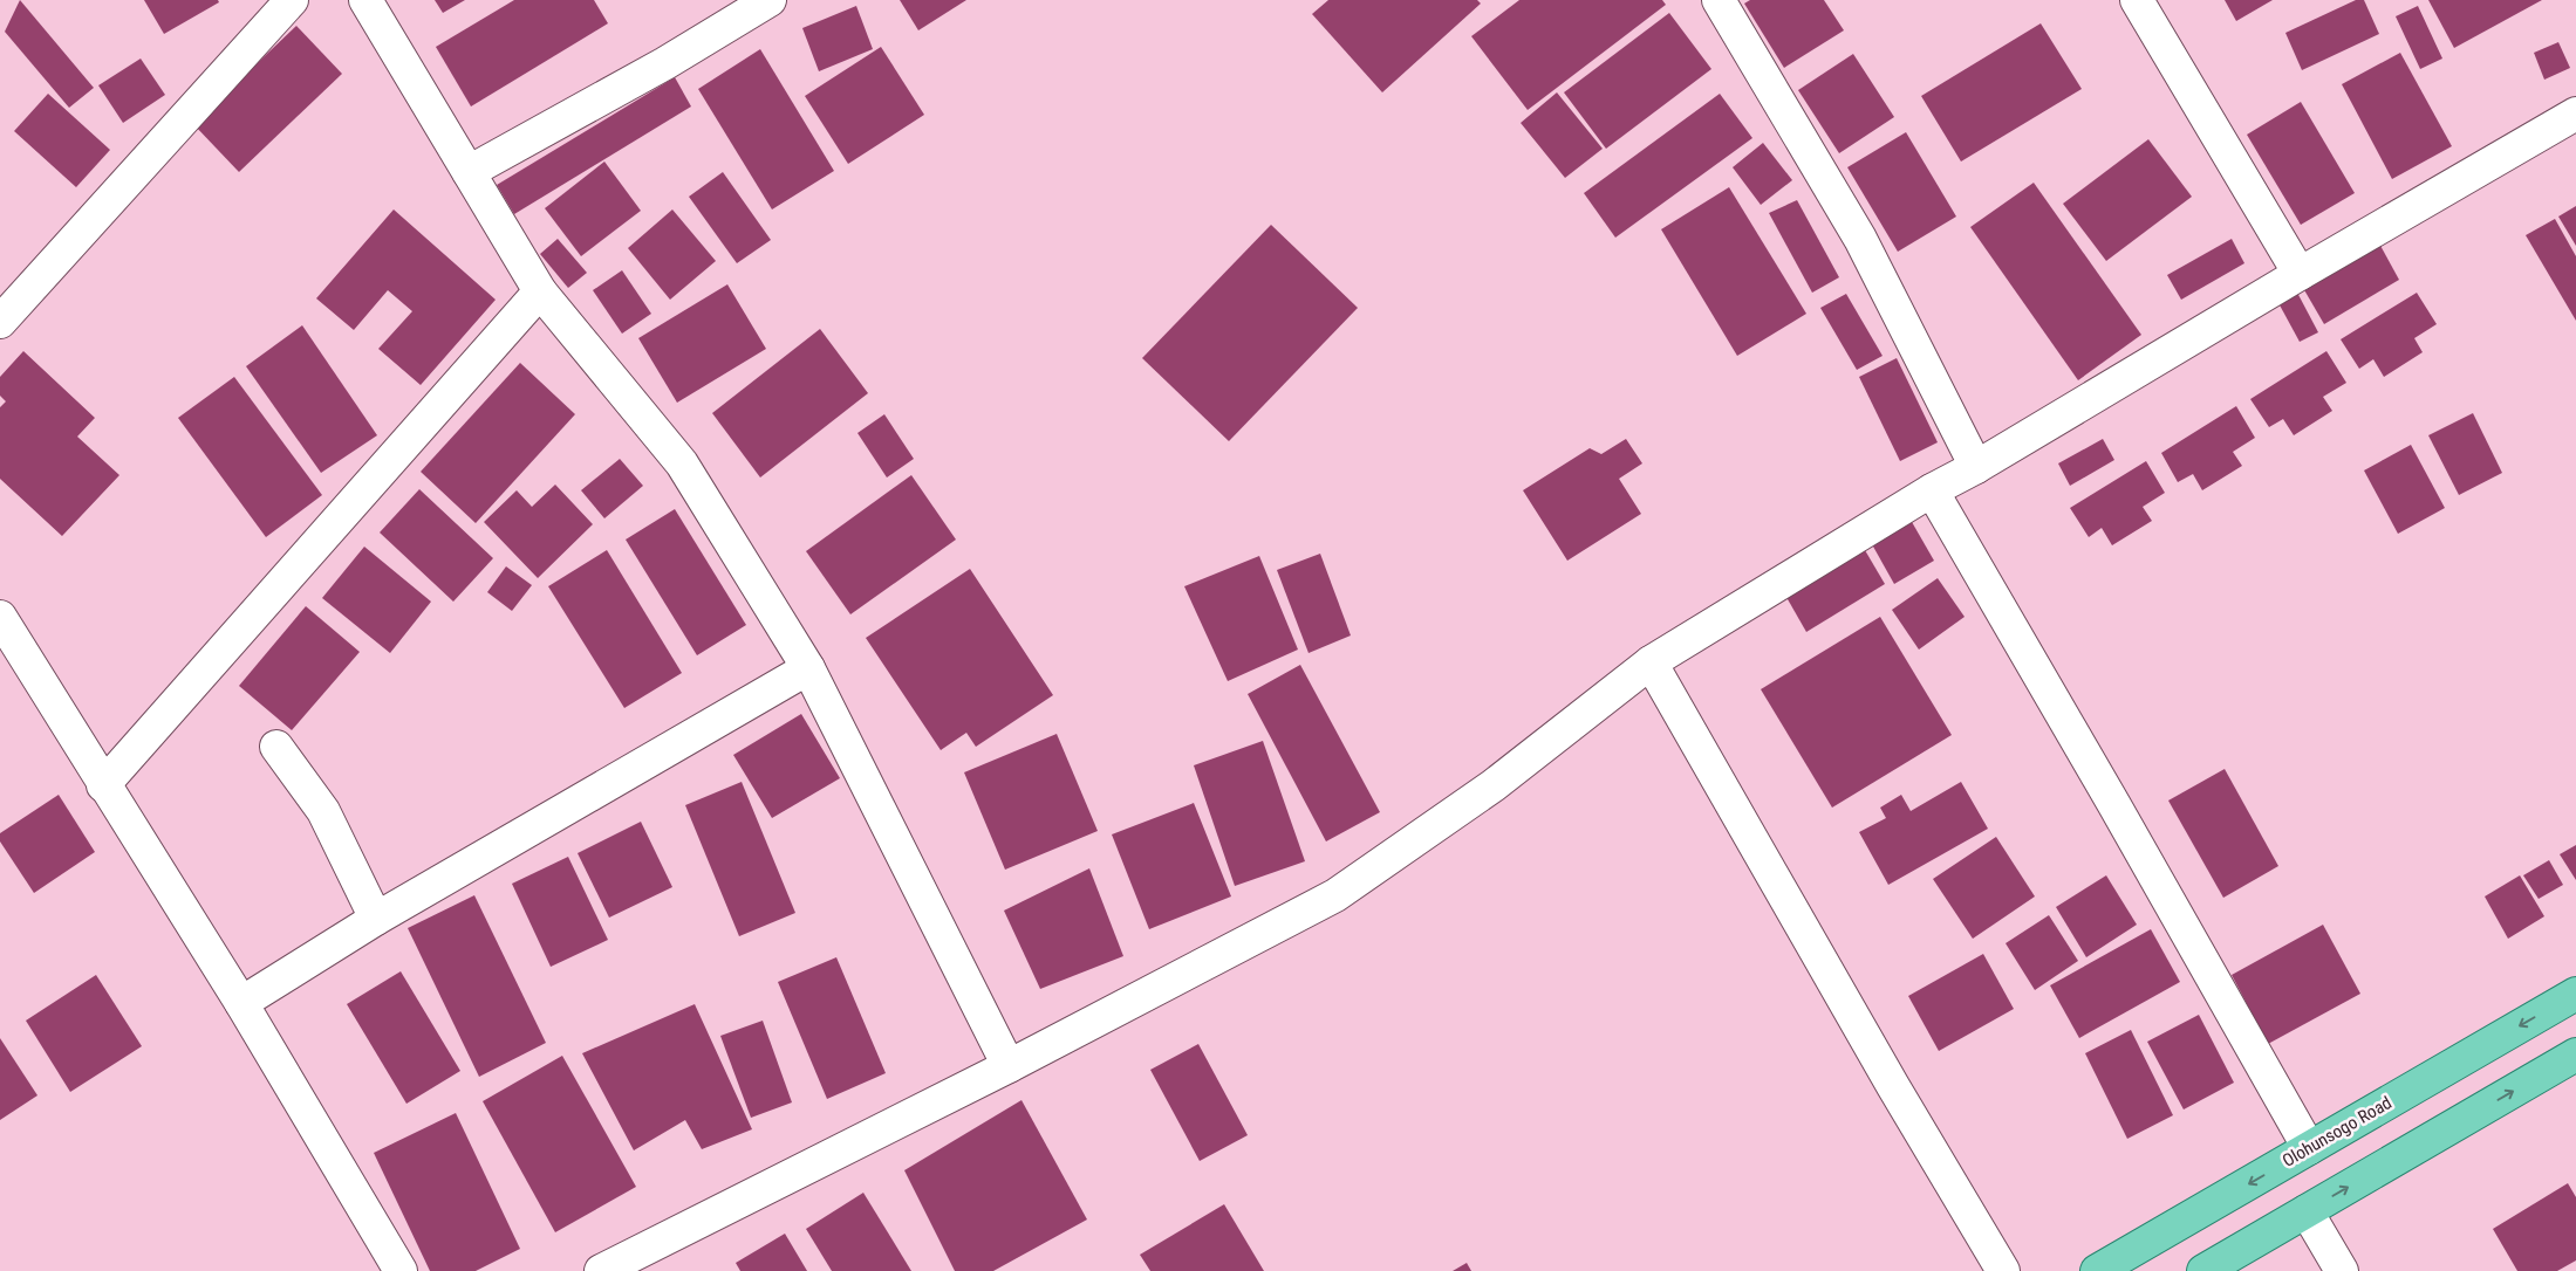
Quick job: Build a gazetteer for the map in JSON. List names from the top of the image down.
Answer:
{
  "streets": {
    "main road": ["Olohunsogo Road"]
  }
}
